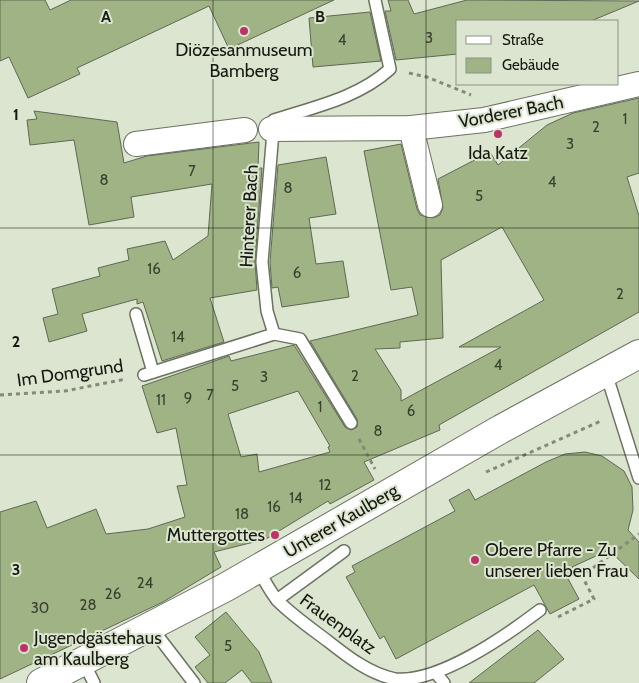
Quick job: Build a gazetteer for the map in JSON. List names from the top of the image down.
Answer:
{
  "streets": {
    "street": ["Vorderer Bach", "Unterer Kaulberg"],
    "lane": ["Hinterer Bach", "Frauenplatz"],
    "path": ["Im Domgrund"]
  },
  "crossings": [
    ["Vorderer Bach", "Hinterer Bach"],
    ["Unterer Kaulberg", "Frauenplatz"]
  ],
  "places": [
    "Diözesanmuseum Bamberg",
    "Ida Katz",
    "Muttergottes",
    "Obere Pfarre - Zu unserer lieben Frau",
    "Jugendgästehaus am Kaulberg"
  ],
  "house_numbers": [
    "3",
    "4",
    "1",
    "2",
    "3",
    "7",
    "8",
    "4",
    "8",
    "5",
    "16",
    "6",
    "2",
    "14",
    "4",
    "2",
    "3",
    "5",
    "7",
    "9",
    "11",
    "1",
    "6",
    "8",
    "12",
    "14",
    "16",
    "18",
    "24",
    "26",
    "28",
    "30",
    "5"
  ],
  "legend": ["Straße", "Gebäude"],
  "grid": {
    "columns": ["A", "B"],
    "rows": ["1", "2", "3"]
  }
}
